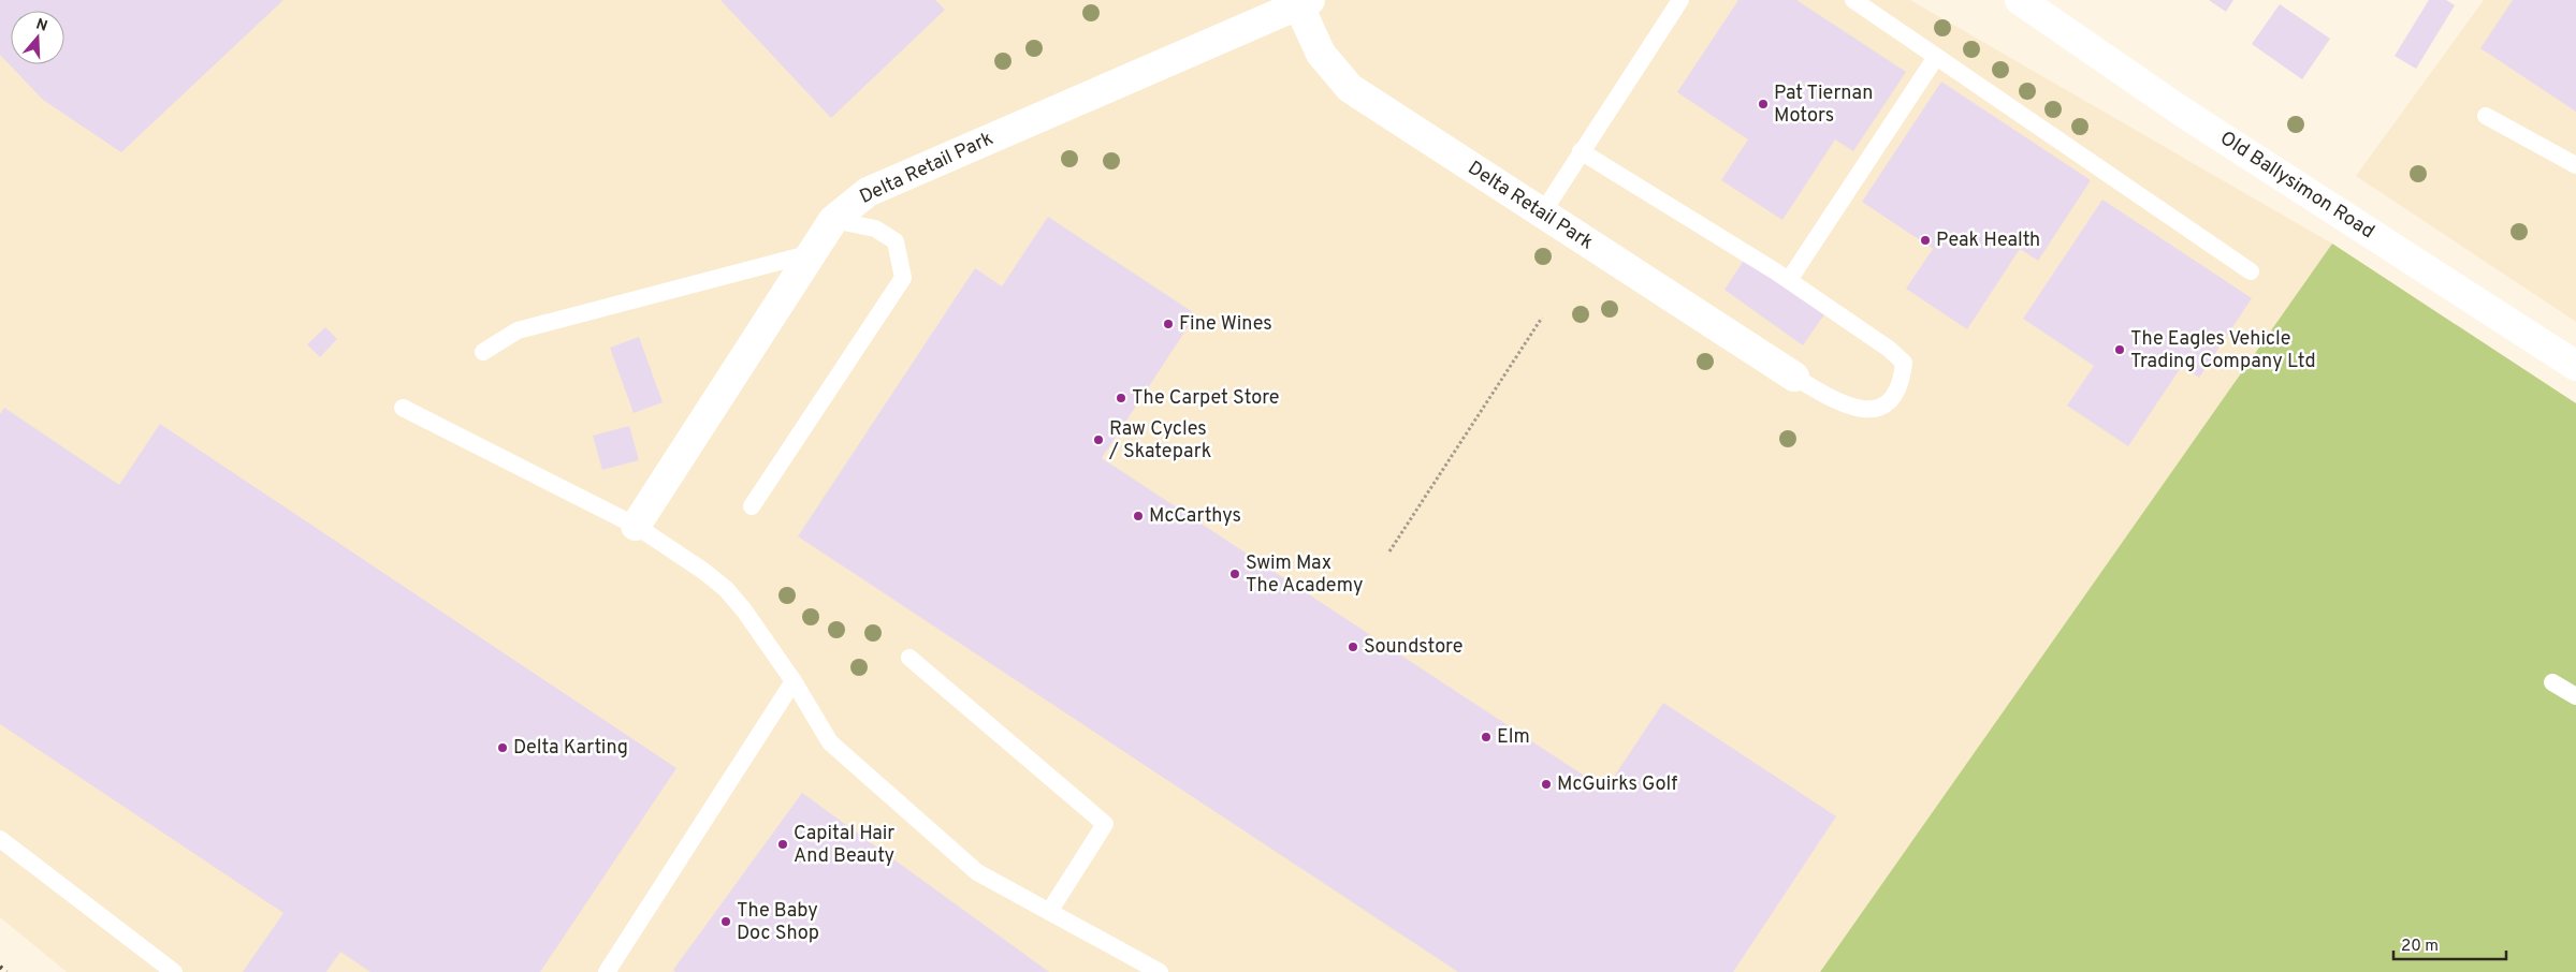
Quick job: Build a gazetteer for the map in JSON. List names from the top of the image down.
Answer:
{
  "streets": {
    "street": ["Delta Retail Park", "Old Ballysimon Road"]
  },
  "places": [
    "Pat Tiernan Motors",
    "Peak Health",
    "Fine Wines",
    "The Eagles Vehicle Trading Company Ltd",
    "The Carpet Store",
    "Raw Cycles / Skatepark",
    "McCarthys",
    "Swim Max The Academy",
    "Soundstore",
    "Elm",
    "Delta Karting",
    "McGuirks Golf",
    "Capital Hair And Beauty",
    "The Baby Doc Shop"
  ],
  "scale_bar": "20 m",
  "north": "top"
}
